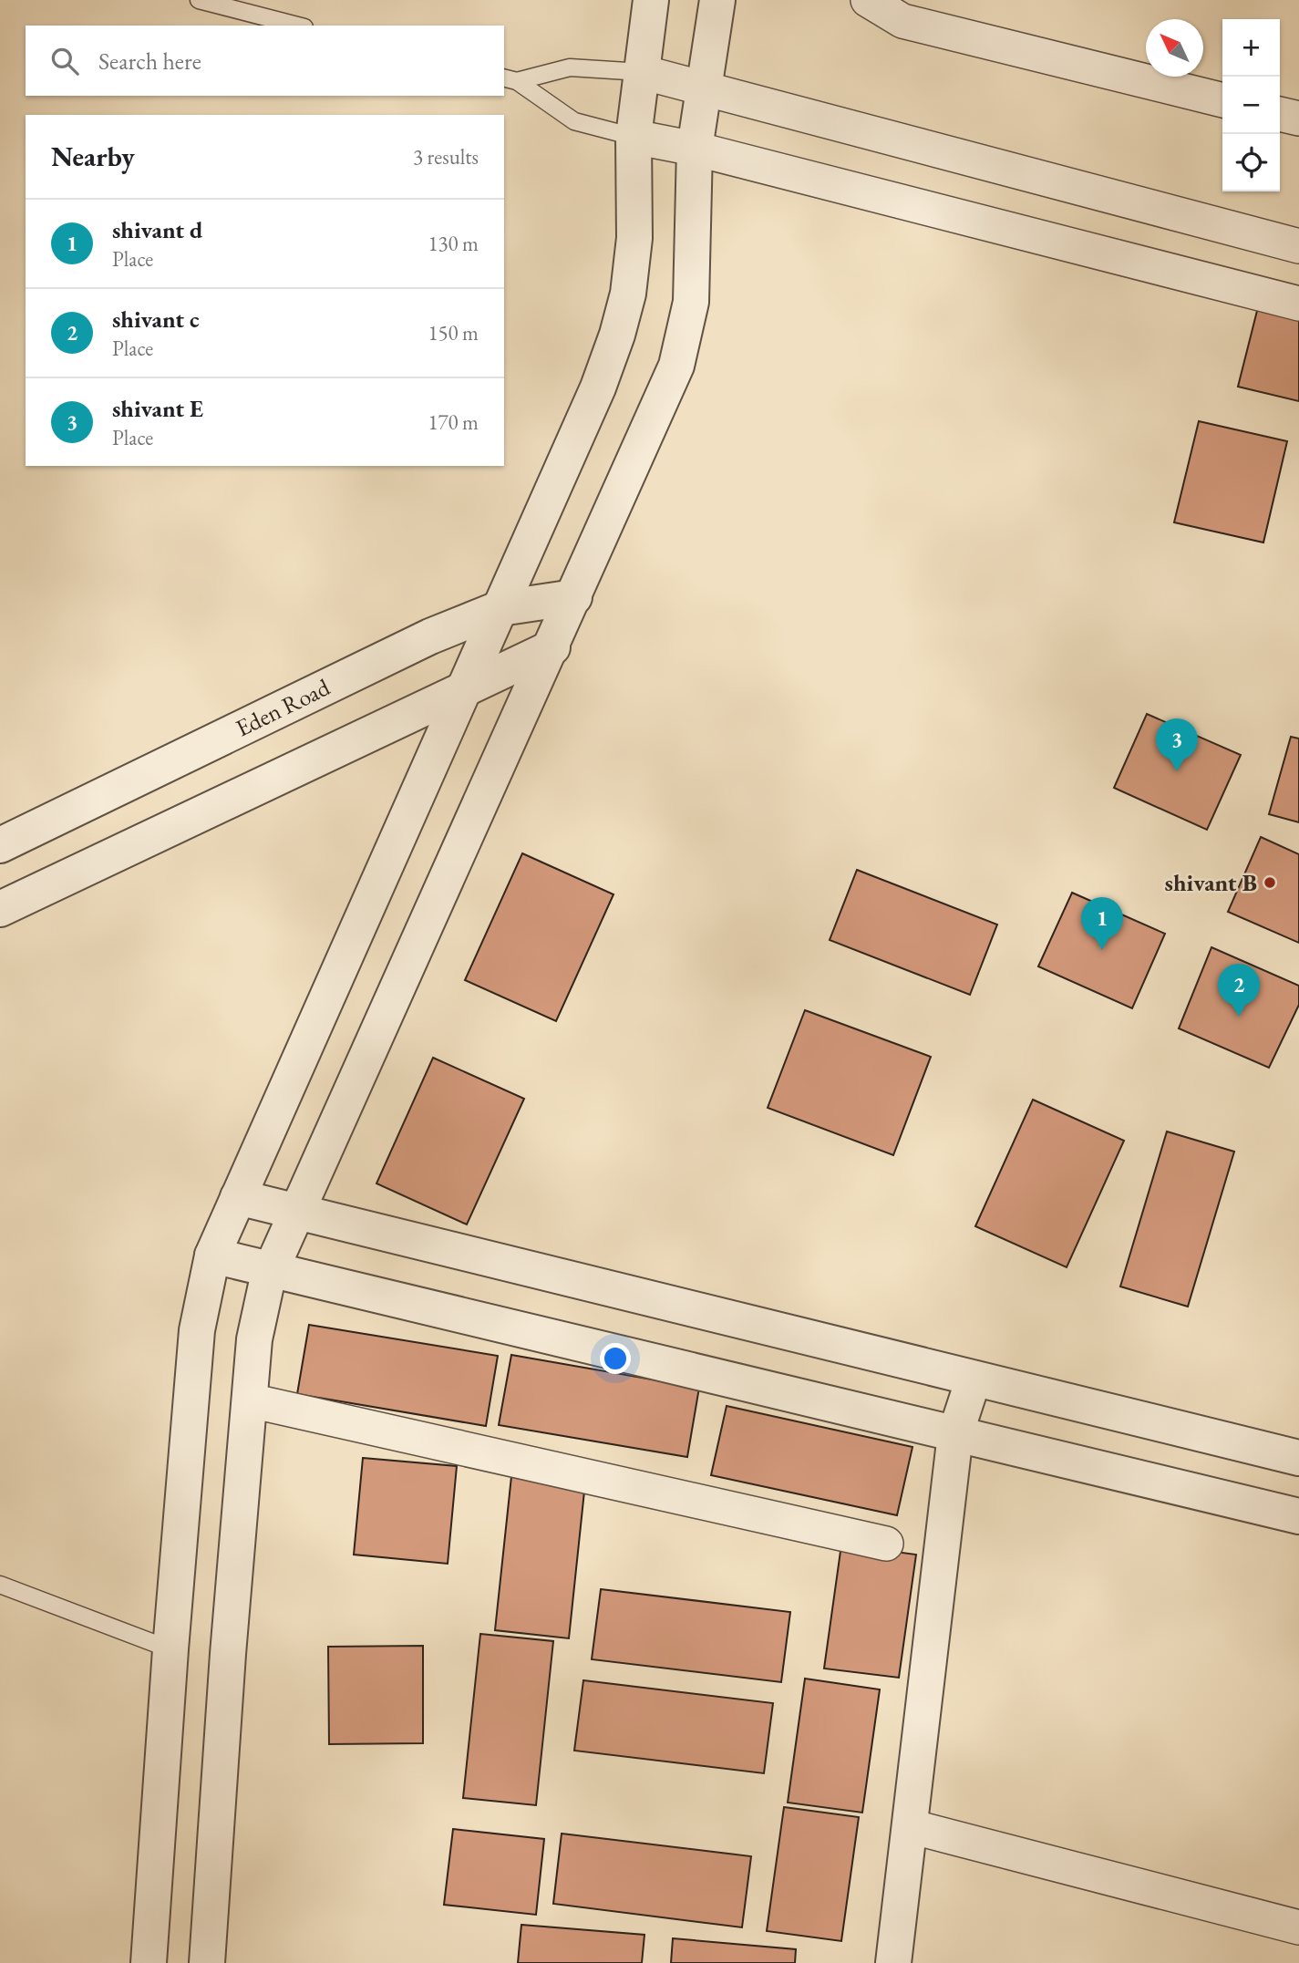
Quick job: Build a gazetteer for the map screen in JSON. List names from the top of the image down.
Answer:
{
  "streets": {
    "street": ["Eden Road"]
  },
  "places": ["shivant B"],
  "north": "top left",
  "page": {
    "map_buttons": ["+", "−"],
    "search": "Search here",
    "heading": ["Nearby", "3 results"],
    "list": [
      {
        "mark": "1",
        "name": "shivant d",
        "note": "Place",
        "value": "130 m"
      },
      {
        "mark": "2",
        "name": "shivant c",
        "note": "Place",
        "value": "150 m"
      },
      {
        "mark": "3",
        "name": "shivant E",
        "note": "Place",
        "value": "170 m"
      }
    ],
    "pins": ["3", "1", "2"]
  }
}
